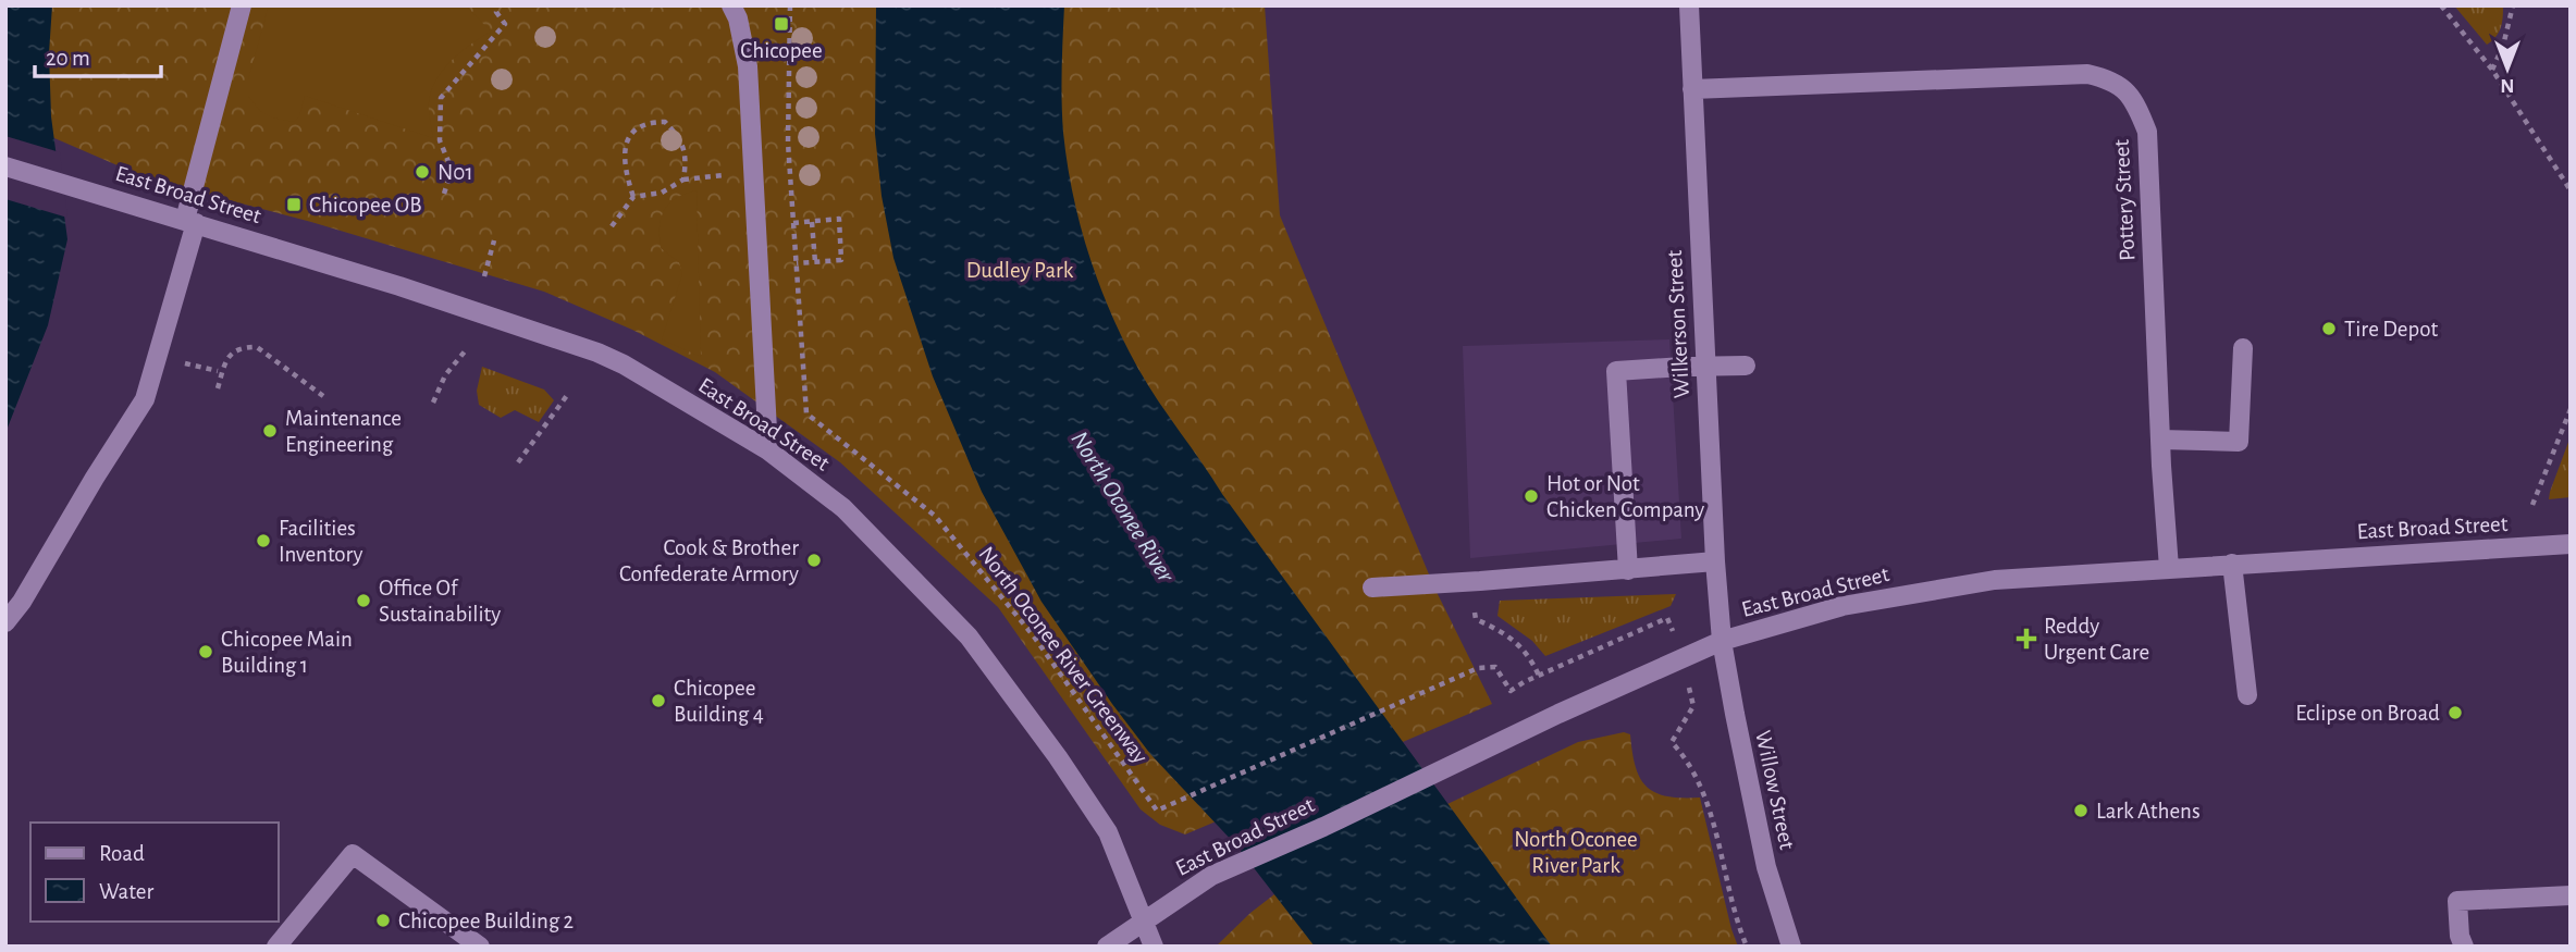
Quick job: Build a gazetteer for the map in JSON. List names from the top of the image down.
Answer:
{
  "streets": {
    "street": [
      "East Broad Street",
      "Pottery Street",
      "Wilkerson Street",
      "Willow Street"
    ],
    "path": ["North Oconee River Greenway"]
  },
  "crossings": [
    ["East Broad Street", "Pottery Street"],
    ["East Broad Street", "Wilkerson Street"],
    ["East Broad Street", "Willow Street"],
    ["Pottery Street", "Wilkerson Street"],
    ["Wilkerson Street", "Willow Street"]
  ],
  "water": ["North Oconee River"],
  "parks": ["Dudley Park", "North Oconee River Park"],
  "places": {
    "transit": ["Chicopee", "Chicopee OB"],
    "other": [
      "N01",
      "Tire Depot",
      "Maintenance Engineering",
      "Hot or Not Chicken Company",
      "Facilities Inventory",
      "Cook & Brother Confederate Armory",
      "Office Of Sustainability",
      "Chicopee Main Building 1",
      "Chicopee Building 4",
      "Eclipse on Broad",
      "Lark Athens",
      "Chicopee Building 2"
    ],
    "health": ["Reddy Urgent Care"]
  },
  "legend": ["Road", "Water"],
  "scale_bar": "20 m",
  "north": "bottom"
}
